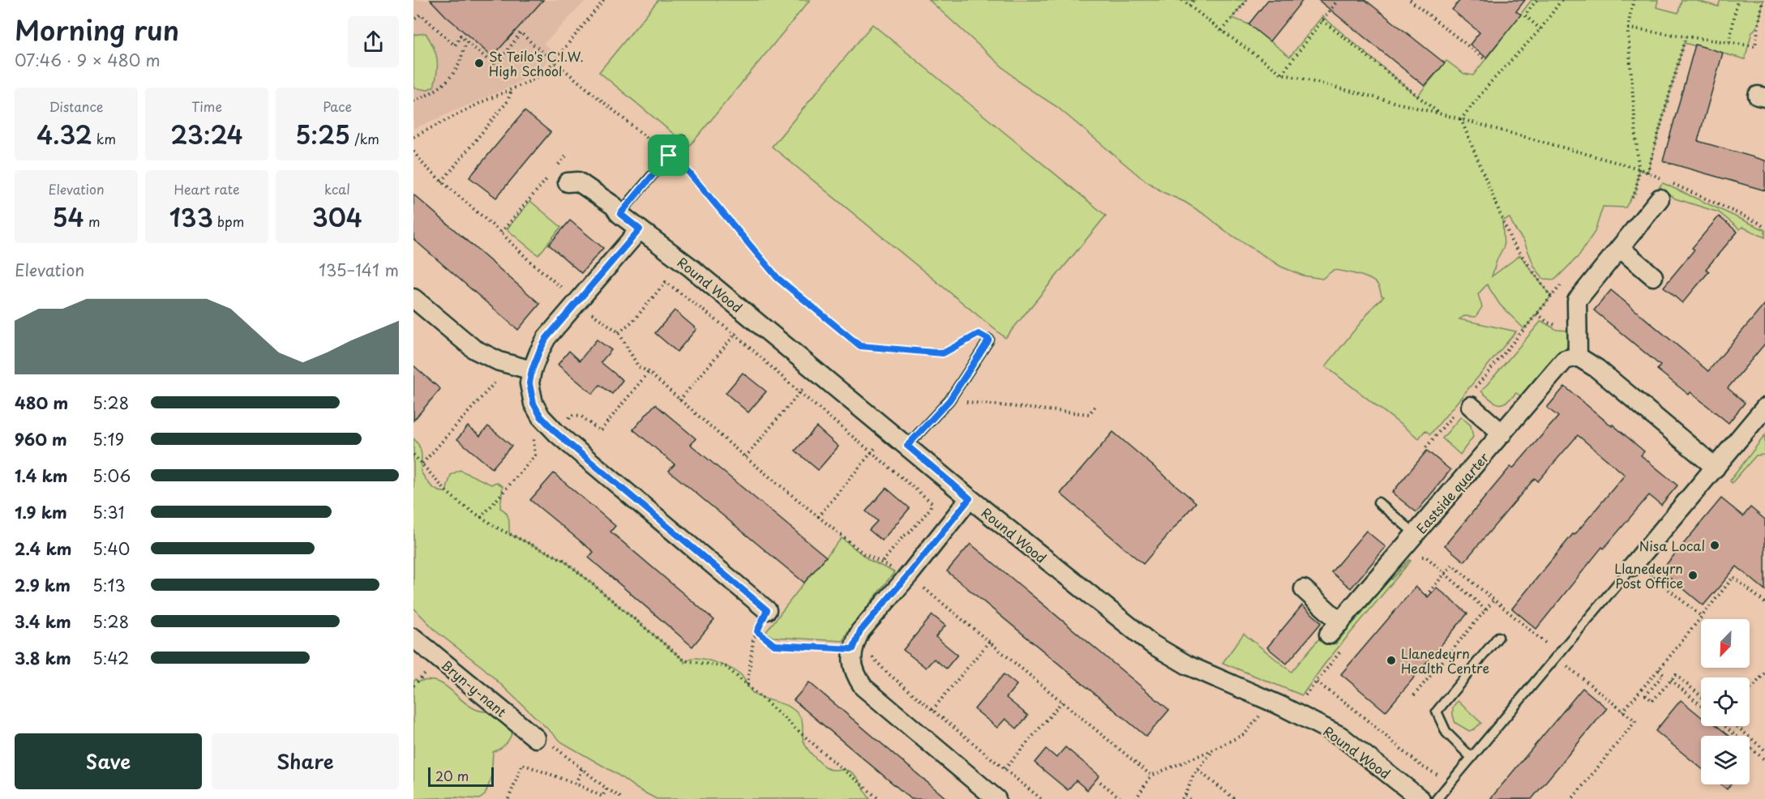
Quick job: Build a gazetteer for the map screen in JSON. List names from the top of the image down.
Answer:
{
  "streets": {
    "street": ["Round Wood", "Eastside quarter", "Bryn-y-nant"]
  },
  "places": [
    "St Teilo's C.I.W. High School",
    "Nisa Local",
    "Llanedeyrn Post Office",
    "Llanedeyrn Health Centre"
  ],
  "scale_bar": "20 m",
  "north": "bottom left",
  "page": {
    "heading": ["Morning run", "07:46 · 9 × 480 m"],
    "stats": [
      ["Distance", "4.32 km"],
      ["Time", "23:24"],
      ["Pace", "5:25 /km"],
      ["Elevation", "54 m"],
      ["Heart rate", "133 bpm"],
      ["kcal", "304"]
    ],
    "chart": ["Elevation", "135–141 m"],
    "list": [
      {
        "name": "480 m",
        "note": "5:28"
      },
      {
        "name": "960 m",
        "note": "5:19"
      },
      {
        "name": "1.4 km",
        "note": "5:06"
      },
      {
        "name": "1.9 km",
        "note": "5:31"
      },
      {
        "name": "2.4 km",
        "note": "5:40"
      },
      {
        "name": "2.9 km",
        "note": "5:13"
      },
      {
        "name": "3.4 km",
        "note": "5:28"
      },
      {
        "name": "3.8 km",
        "note": "5:42"
      }
    ],
    "buttons": ["Save", "Share"],
    "scale": "20 m"
  }
}
